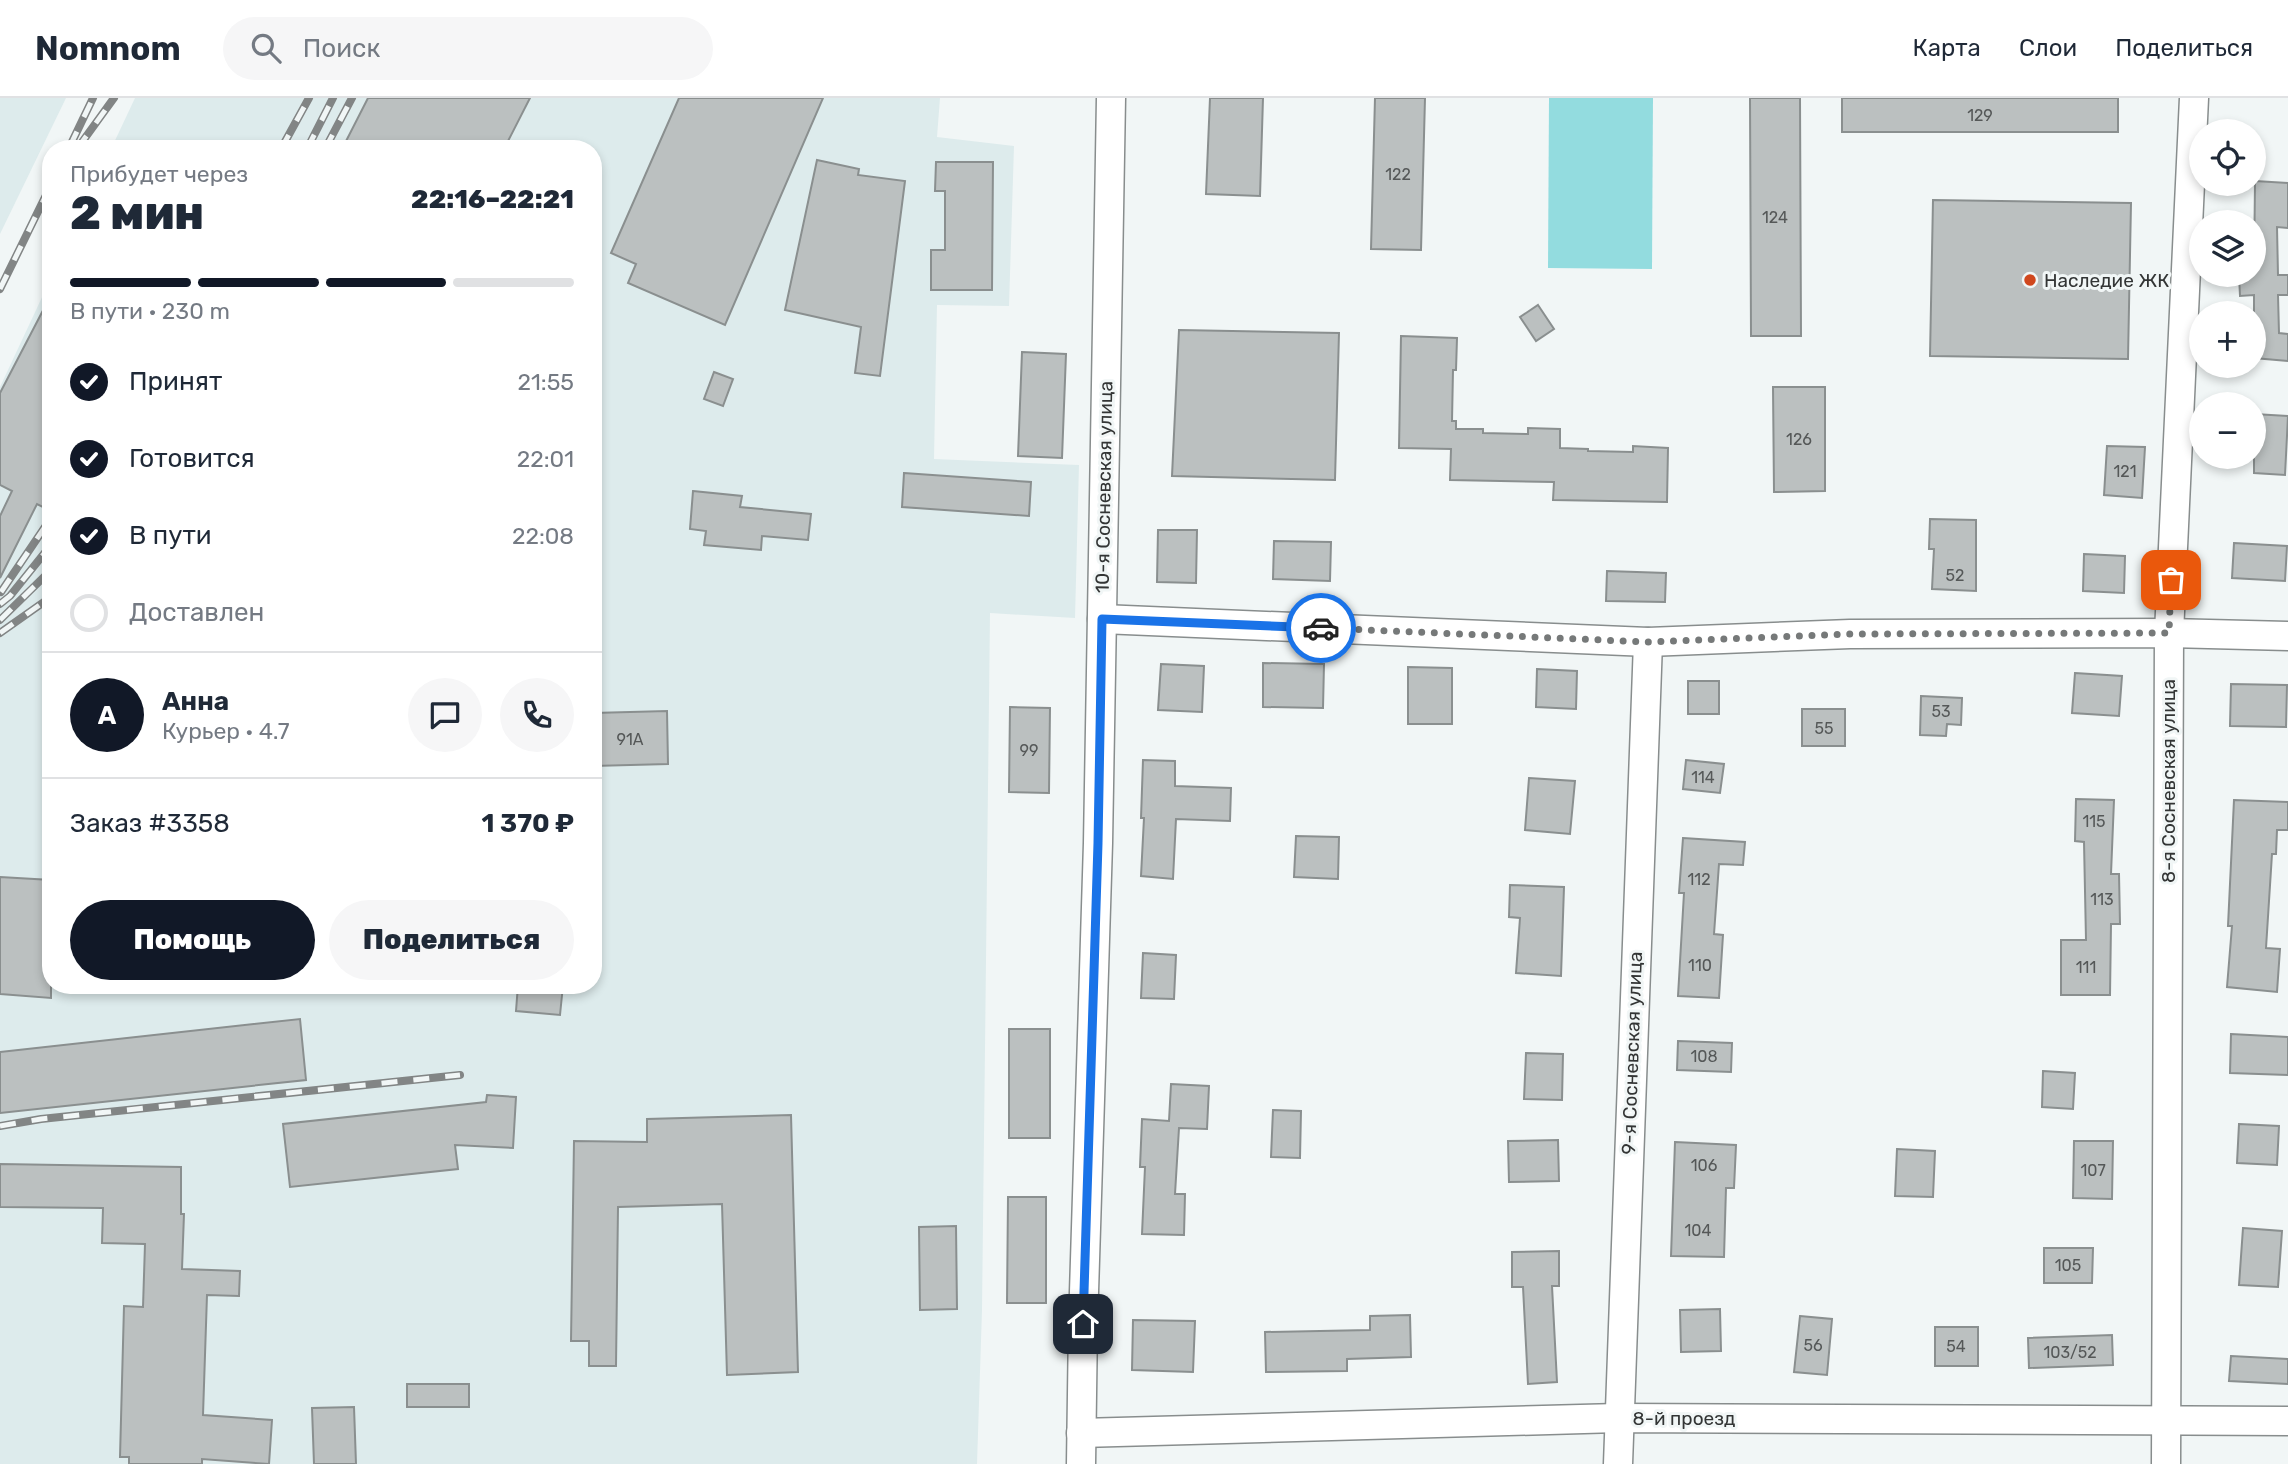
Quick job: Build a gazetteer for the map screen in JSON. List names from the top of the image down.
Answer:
{
  "streets": {
    "street": [
      "10-я Сосневская улица",
      "8-я Сосневская улица",
      "9-я Сосневская улица",
      "8-й проезд"
    ]
  },
  "crossings": [
    ["10-я Сосневская улица", "8-й проезд"],
    ["8-я Сосневская улица", "8-й проезд"],
    ["9-я Сосневская улица", "8-й проезд"]
  ],
  "places": ["Наследие ЖК"],
  "house_numbers": [
    "129",
    "122",
    "124",
    "126",
    "121",
    "52",
    "53",
    "55",
    "91А",
    "99",
    "114",
    "115",
    "112",
    "113",
    "110",
    "111",
    "108",
    "106",
    "107",
    "104",
    "105",
    "56",
    "54",
    "103/52"
  ],
  "page": {
    "header": "Nomnom",
    "search": "Поиск",
    "nav": ["Карта", "Слои", "Поделиться"],
    "map_buttons": ["+", "−"],
    "heading": ["2 мин", "Прибудет через", "22:16–22:21"],
    "panel": [
      "Анна",
      "Курьер · 4.7",
      "Заказ #3358",
      "1 370 ₽"
    ],
    "bar": "В пути · 230 m",
    "list": [
      ["Принят", "21:55"],
      ["Готовится", "22:01"],
      ["В пути", "22:08"],
      "Доставлен"
    ],
    "round": "А",
    "buttons": ["Помощь", "Поделиться"]
  }
}
